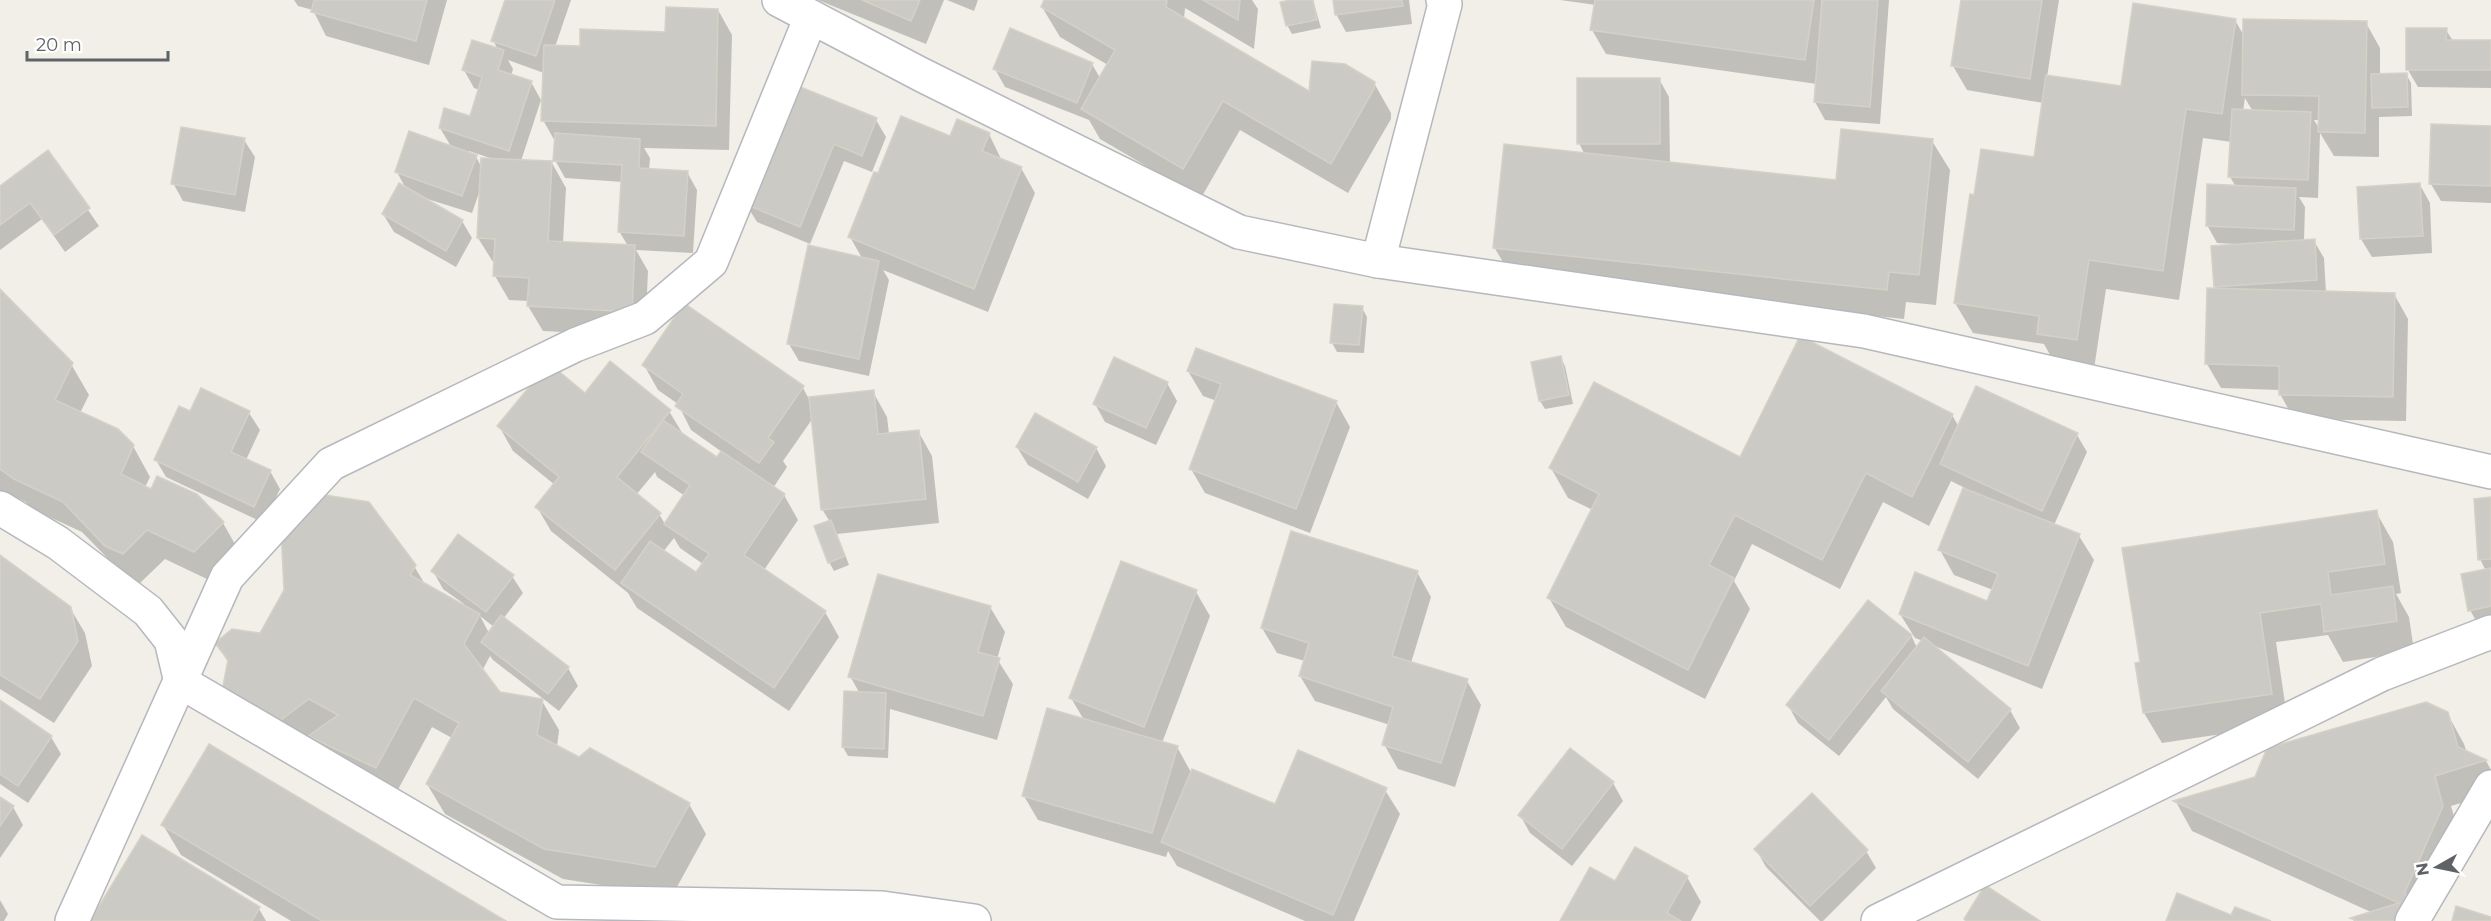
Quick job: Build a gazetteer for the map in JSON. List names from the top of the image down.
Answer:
{
  "scale_bar": "20 m",
  "north": "left"
}
